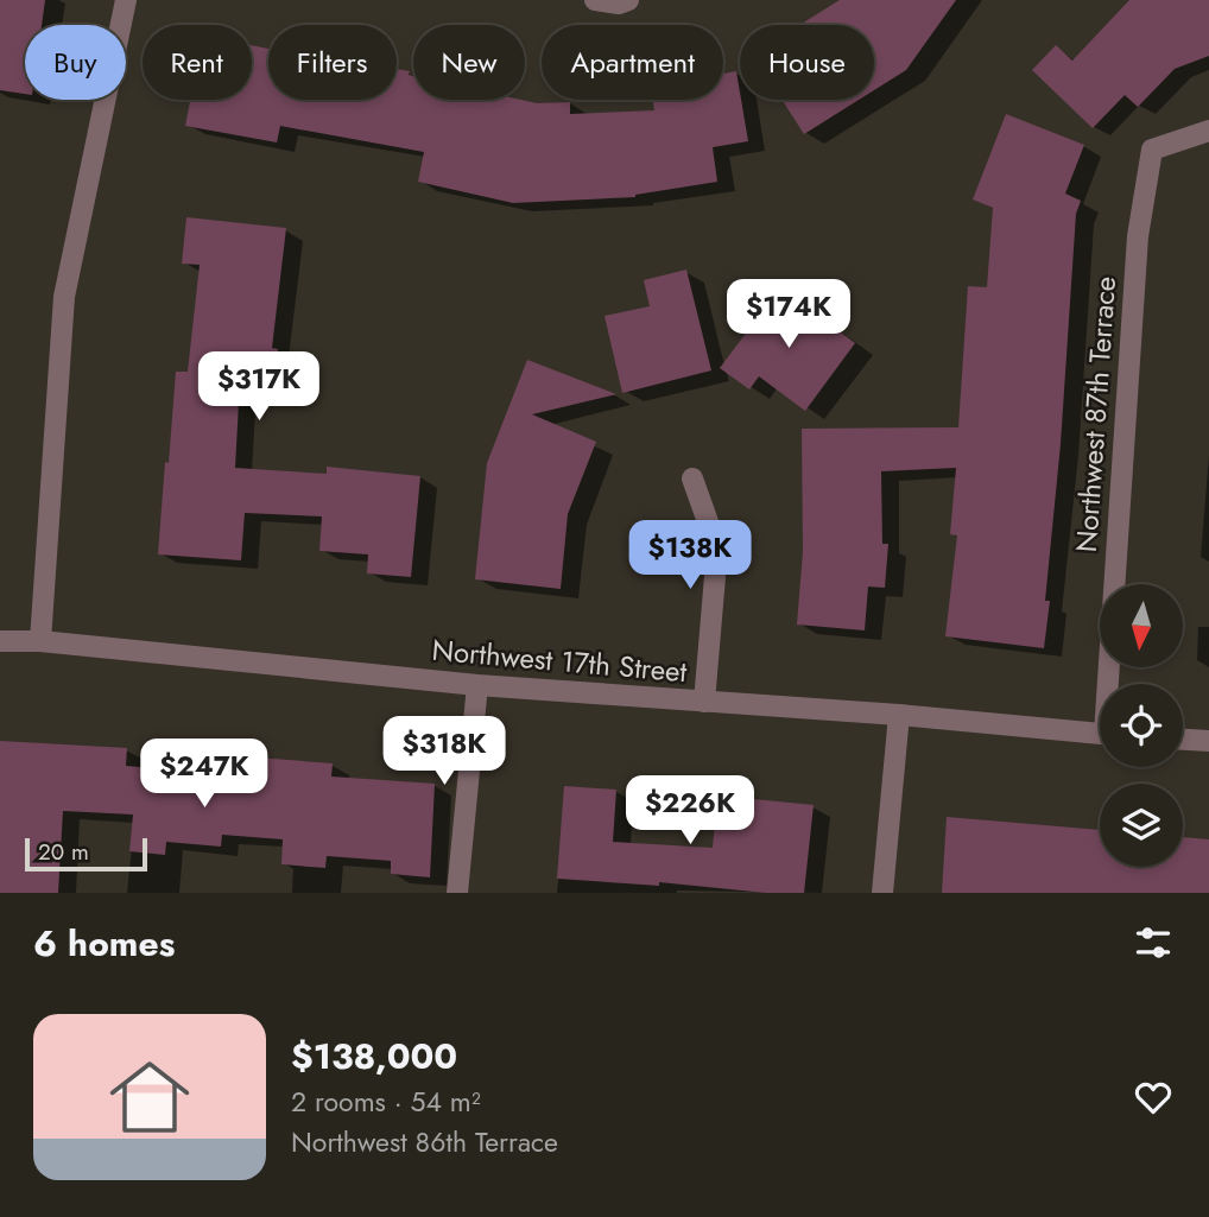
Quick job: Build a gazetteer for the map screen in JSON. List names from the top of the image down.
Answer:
{
  "streets": {
    "street": ["Northwest 87th Terrace", "Northwest 17th Street"]
  },
  "scale_bar": "20 m",
  "north": "bottom",
  "page": {
    "chip": [
      "Buy",
      "Rent",
      "Filters",
      "New",
      "Apartment",
      "House"
    ],
    "price": [
      "$174K",
      "$317K",
      "$138K",
      "$318K",
      "$247K",
      "$226K"
    ],
    "scale": "20 m",
    "heading": "6 homes",
    "list": [
      {
        "name": "$138,000",
        "note": "2 rooms · 54 m² · Northwest 86th Terrace"
      }
    ]
  }
}
